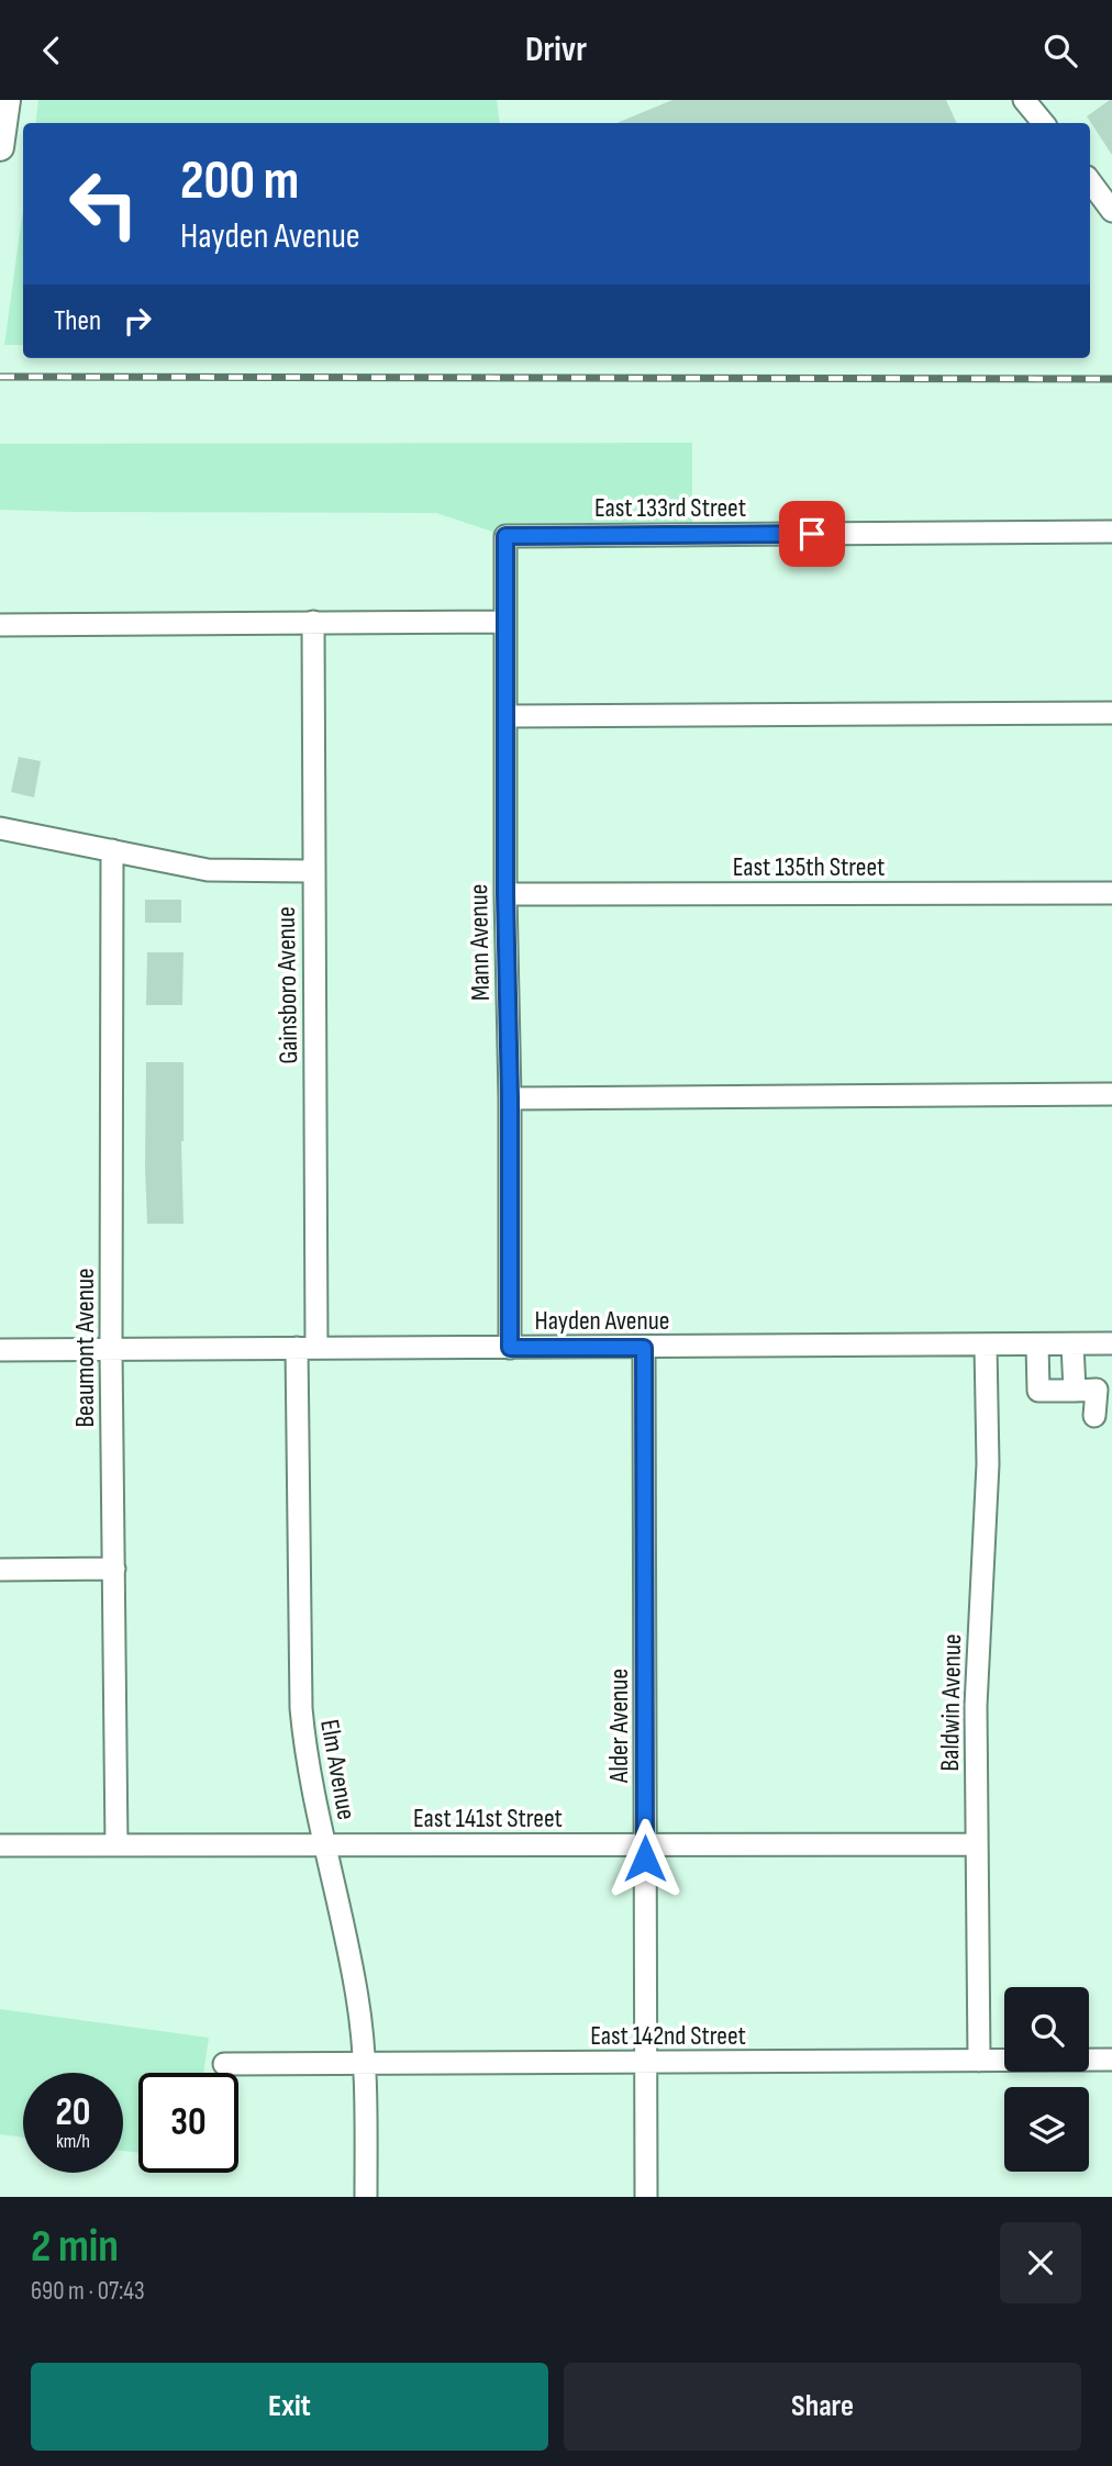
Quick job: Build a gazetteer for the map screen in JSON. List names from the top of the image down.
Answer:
{
  "streets": {
    "street": [
      "East 133rd Street",
      "East 135th Street",
      "Mann Avenue",
      "Gainsboro Avenue",
      "Hayden Avenue",
      "Beaumont Avenue",
      "Baldwin Avenue",
      "Alder Avenue",
      "Elm Avenue",
      "East 141st Street",
      "East 142nd Street"
    ]
  },
  "crossings": [
    ["East 133rd Street", "Mann Avenue"],
    ["East 135th Street", "Mann Avenue"],
    ["Mann Avenue", "Hayden Avenue"],
    ["Gainsboro Avenue", "Hayden Avenue"],
    ["Gainsboro Avenue", "Elm Avenue"],
    ["Hayden Avenue", "Beaumont Avenue"],
    ["Hayden Avenue", "Baldwin Avenue"],
    ["Hayden Avenue", "Alder Avenue"],
    ["Hayden Avenue", "Elm Avenue"],
    ["Beaumont Avenue", "East 141st Street"],
    ["Baldwin Avenue", "East 141st Street"],
    ["Baldwin Avenue", "East 142nd Street"],
    ["Alder Avenue", "East 141st Street"],
    ["Alder Avenue", "East 142nd Street"],
    ["Elm Avenue", "East 141st Street"],
    ["Elm Avenue", "East 142nd Street"]
  ],
  "page": {
    "header": "Drivr",
    "turn": ["200 m", "Hayden Avenue"],
    "then": "Then",
    "speed": "20 km/h",
    "limit": "30",
    "heading": ["2 min", "690 m · 07:43"],
    "buttons": ["Exit", "Share"]
  }
}
